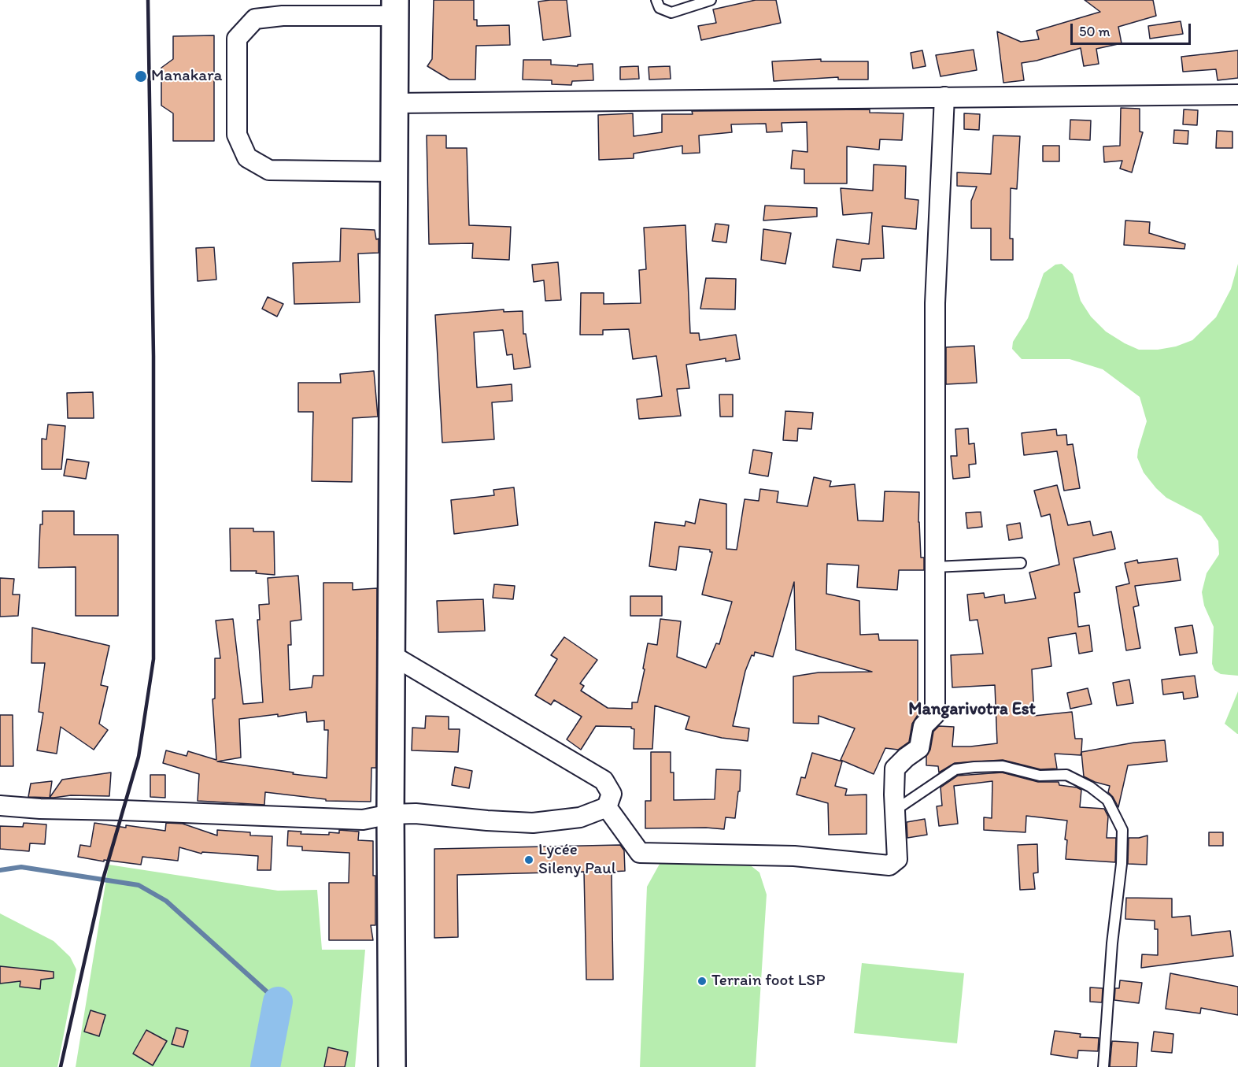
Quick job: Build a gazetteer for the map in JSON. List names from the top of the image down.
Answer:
{
  "districts": ["Mangarivotra Est"],
  "places": ["Manakara", "Lycée Sileny Paul", "Terrain foot LSP"],
  "scale_bar": "50 m"
}
